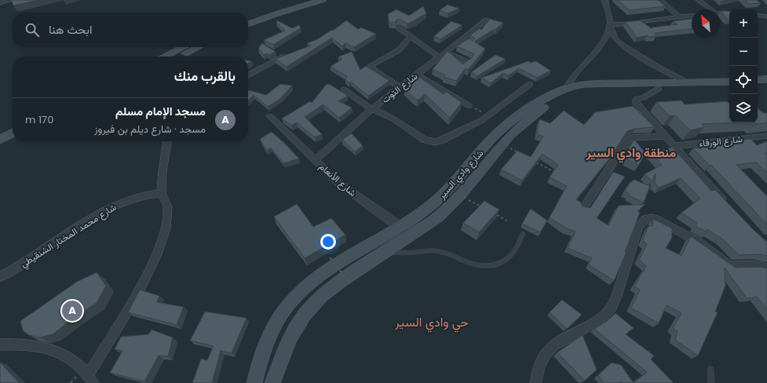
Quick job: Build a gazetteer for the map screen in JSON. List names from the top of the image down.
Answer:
{
  "streets": {
    "main road": ["شارع وادي السير"],
    "street": [
      "شارع التوت",
      "شارع الورقاء",
      "شارع الأنعام",
      "شارع محمد المختار الشنقيطي"
    ]
  },
  "crossings": [
    ["شارع التوت", "شارع الأنعام"],
    ["شارع وادي السير", "شارع الأنعام"]
  ],
  "districts": ["منطقة وادي السير", "حي وادي السير"],
  "north": "top left",
  "page": {
    "map_buttons": ["+", "−"],
    "search": "ابحث هنا",
    "heading": "بالقرب منك",
    "list": [
      {
        "mark": "A",
        "name": "مسجد الإمام مسلم",
        "note": "مسجد · شارع ديلم بن فيروز",
        "value": "170 m"
      }
    ],
    "pins": "A"
  }
}
